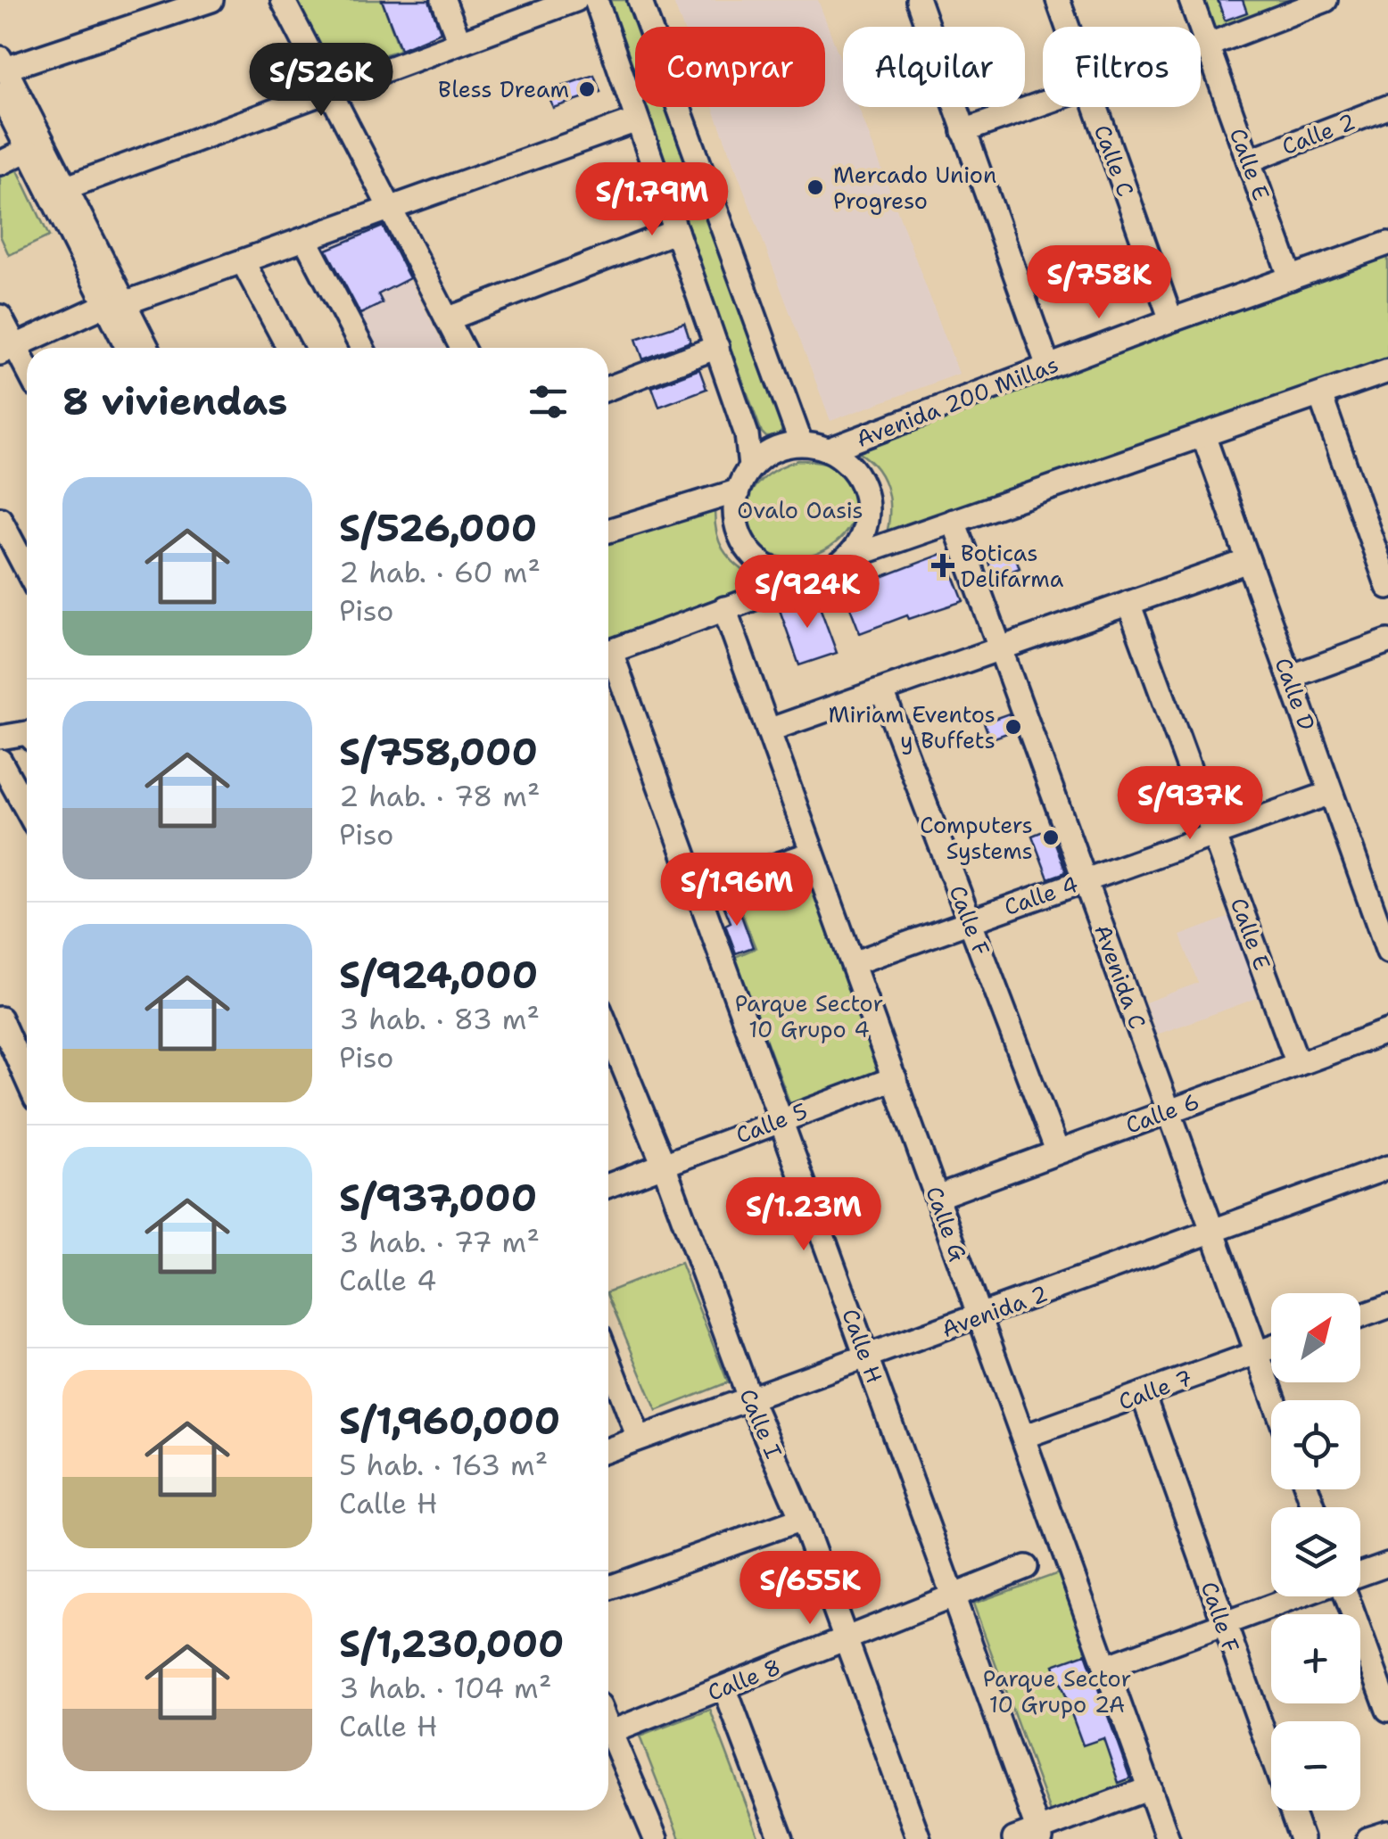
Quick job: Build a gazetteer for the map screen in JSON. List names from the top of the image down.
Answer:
{
  "streets": {
    "street": [
      "Calle 2",
      "Calle C",
      "Calle E",
      "Avenida 200 Millas",
      "Calle D",
      "Calle 4",
      "Calle F",
      "Avenida C",
      "Calle 6",
      "Calle 5",
      "Calle G",
      "Avenida 2",
      "Calle H",
      "Calle 7",
      "Calle I",
      "Calle 8"
    ]
  },
  "crossings": [
    ["Calle 2", "Calle E"],
    ["Calle C", "Avenida 200 Millas"],
    ["Calle E", "Avenida 200 Millas"],
    ["Calle E", "Calle 4"],
    ["Calle E", "Calle 6"],
    ["Calle D", "Calle 4"],
    ["Calle 4", "Calle F"],
    ["Calle 4", "Avenida C"],
    ["Calle 4", "Calle G"],
    ["Calle F", "Calle 6"],
    ["Calle F", "Calle 7"],
    ["Avenida C", "Calle 6"],
    ["Avenida C", "Avenida 2"],
    ["Avenida C", "Calle 7"],
    ["Calle 6", "Calle G"],
    ["Calle 5", "Calle G"],
    ["Calle 5", "Calle H"],
    ["Calle 5", "Calle I"],
    ["Calle G", "Avenida 2"],
    ["Calle G", "Calle 7"],
    ["Avenida 2", "Calle H"],
    ["Avenida 2", "Calle I"],
    ["Calle H", "Calle 8"],
    ["Calle I", "Calle 8"]
  ],
  "parks": ["Ovalo Oasis", "Parque Sector 10 Grupo 4", "Parque Sector 10 Grupo 2A"],
  "places": {
    "other": [
      "Bless Dream",
      "Mercado Union Progreso",
      "Miriam Eventos y Buffets",
      "Computers Systems"
    ],
    "health": ["Boticas Delifarma"]
  },
  "north": "top right",
  "page": {
    "chip": ["Comprar", "Alquilar", "Filtros"],
    "price": [
      "S/526K",
      "S/1.79M",
      "S/758K",
      "S/924K",
      "S/937K",
      "S/1.96M",
      "S/1.23M",
      "S/655K"
    ],
    "heading": "8 viviendas",
    "list": [
      {
        "name": "S/526,000",
        "note": "2 hab. · 60 m² · Piso"
      },
      {
        "name": "S/758,000",
        "note": "2 hab. · 78 m² · Piso"
      },
      {
        "name": "S/924,000",
        "note": "3 hab. · 83 m² · Piso"
      },
      {
        "name": "S/937,000",
        "note": "3 hab. · 77 m² · Calle 4"
      },
      {
        "name": "S/1,960,000",
        "note": "5 hab. · 163 m² · Calle H"
      },
      {
        "name": "S/1,230,000",
        "note": "3 hab. · 104 m² · Calle H"
      }
    ],
    "map_buttons": ["+", "−"]
  }
}
